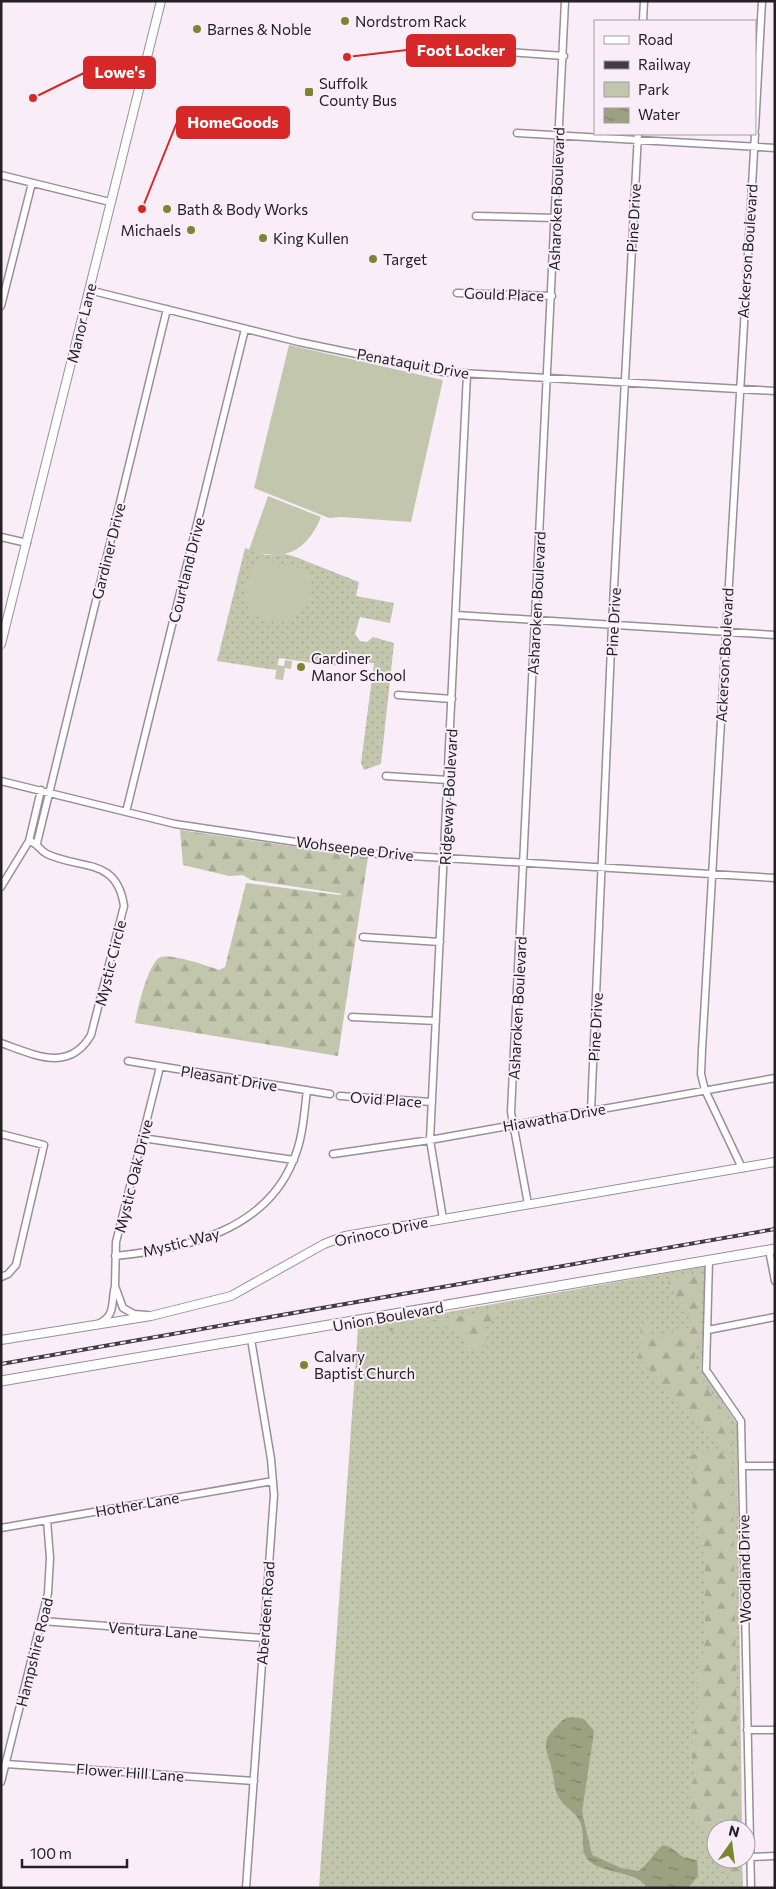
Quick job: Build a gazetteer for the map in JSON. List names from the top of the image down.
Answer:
{
  "streets": {
    "main road": ["Union Boulevard"],
    "street": [
      "Asharoken Boulevard",
      "Pine Drive",
      "Ackerson Boulevard",
      "Gould Place",
      "Manor Lane",
      "Penataquit Drive",
      "Gardiner Drive",
      "Courtland Drive",
      "Ridgeway Boulevard",
      "Wohseepee Drive",
      "Mystic Circle",
      "Pleasant Drive",
      "Ovid Place",
      "Hiawatha Drive",
      "Mystic Oak Drive",
      "Orinoco Drive",
      "Mystic Way",
      "Hother Lane",
      "Woodland Drive",
      "Aberdeen Road",
      "Ventura Lane",
      "Hampshire Road",
      "Flower Hill Lane"
    ]
  },
  "crossings": [
    ["Asharoken Boulevard", "Gould Place"],
    ["Asharoken Boulevard", "Penataquit Drive"],
    ["Asharoken Boulevard", "Wohseepee Drive"],
    ["Asharoken Boulevard", "Hiawatha Drive"],
    ["Asharoken Boulevard", "Orinoco Drive"],
    ["Pine Drive", "Penataquit Drive"],
    ["Pine Drive", "Wohseepee Drive"],
    ["Pine Drive", "Hiawatha Drive"],
    ["Ackerson Boulevard", "Penataquit Drive"],
    ["Ackerson Boulevard", "Wohseepee Drive"],
    ["Ackerson Boulevard", "Hiawatha Drive"],
    ["Ackerson Boulevard", "Orinoco Drive"],
    ["Manor Lane", "Penataquit Drive"],
    ["Penataquit Drive", "Gardiner Drive"],
    ["Penataquit Drive", "Courtland Drive"],
    ["Penataquit Drive", "Ridgeway Boulevard"],
    ["Gardiner Drive", "Wohseepee Drive"],
    ["Courtland Drive", "Wohseepee Drive"],
    ["Ridgeway Boulevard", "Wohseepee Drive"],
    ["Ridgeway Boulevard", "Ovid Place"],
    ["Ridgeway Boulevard", "Hiawatha Drive"],
    ["Ridgeway Boulevard", "Orinoco Drive"],
    ["Pleasant Drive", "Mystic Oak Drive"],
    ["Pleasant Drive", "Mystic Way"],
    ["Mystic Oak Drive", "Orinoco Drive"],
    ["Mystic Oak Drive", "Mystic Way"],
    ["Union Boulevard", "Woodland Drive"],
    ["Union Boulevard", "Aberdeen Road"],
    ["Hother Lane", "Aberdeen Road"],
    ["Hother Lane", "Hampshire Road"],
    ["Aberdeen Road", "Ventura Lane"],
    ["Aberdeen Road", "Flower Hill Lane"],
    ["Ventura Lane", "Hampshire Road"],
    ["Hampshire Road", "Flower Hill Lane"]
  ],
  "places": {
    "other": [
      "Nordstrom Rack",
      "Barnes & Noble",
      "Foot Locker",
      "Lowe's",
      "HomeGoods",
      "Bath & Body Works",
      "Michaels",
      "King Kullen",
      "Target",
      "Gardiner Manor School",
      "Calvary Baptist Church"
    ],
    "transit": ["Suffolk County Bus"]
  },
  "legend": [
    "Road",
    "Railway",
    "Park",
    "Water"
  ],
  "scale_bar": "100 m",
  "north": "top"
}
